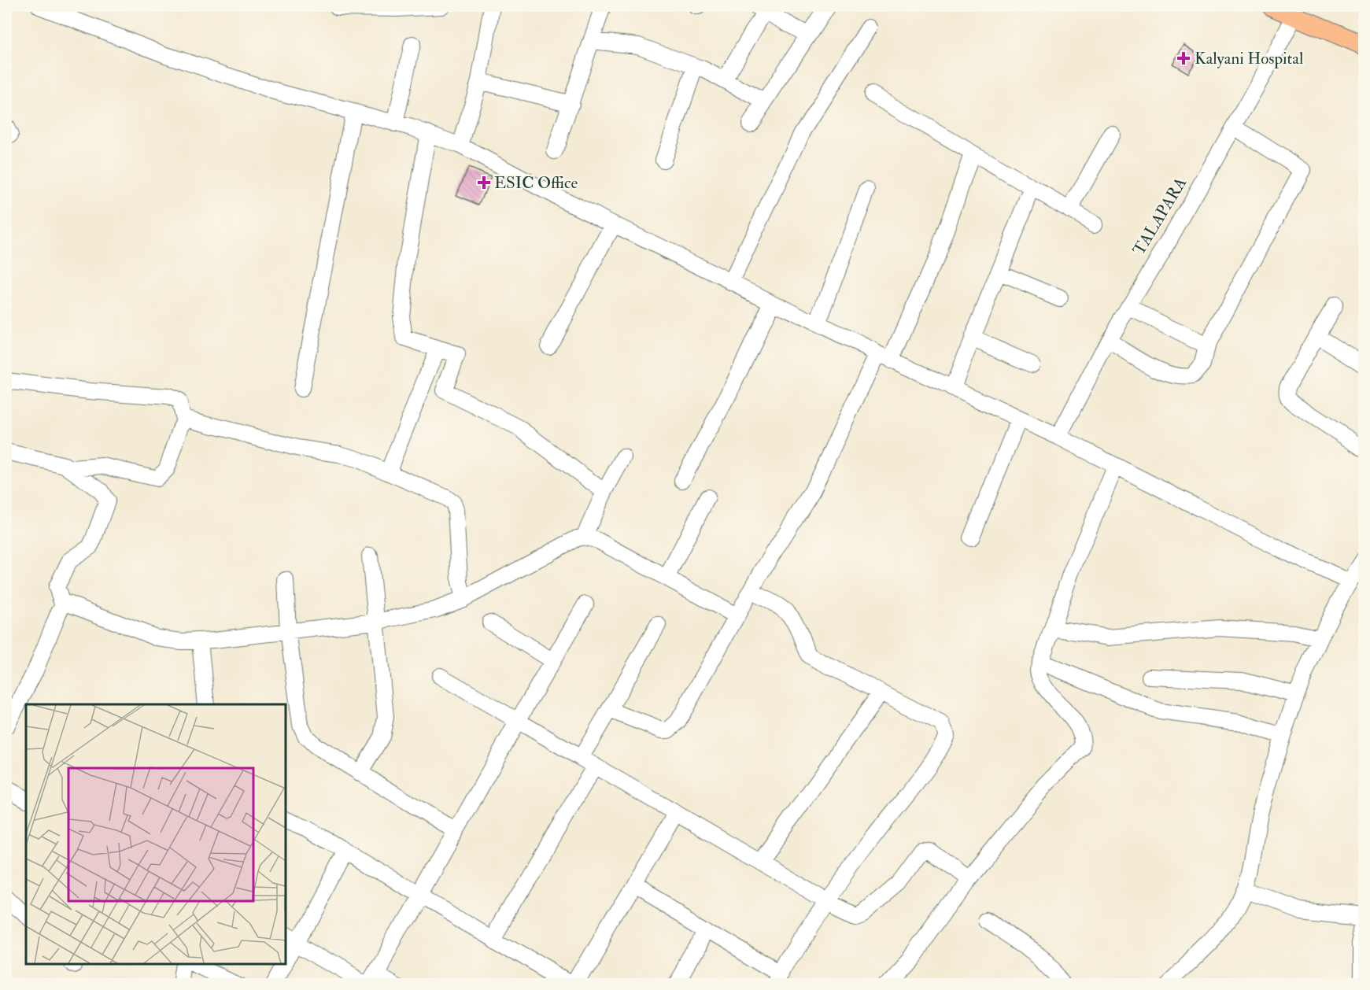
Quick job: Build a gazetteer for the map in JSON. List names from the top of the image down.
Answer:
{
  "streets": {
    "street": ["TALAPARA"]
  },
  "places": {
    "health": ["Kalyani Hospital", "ESIC Office"]
  }
}
